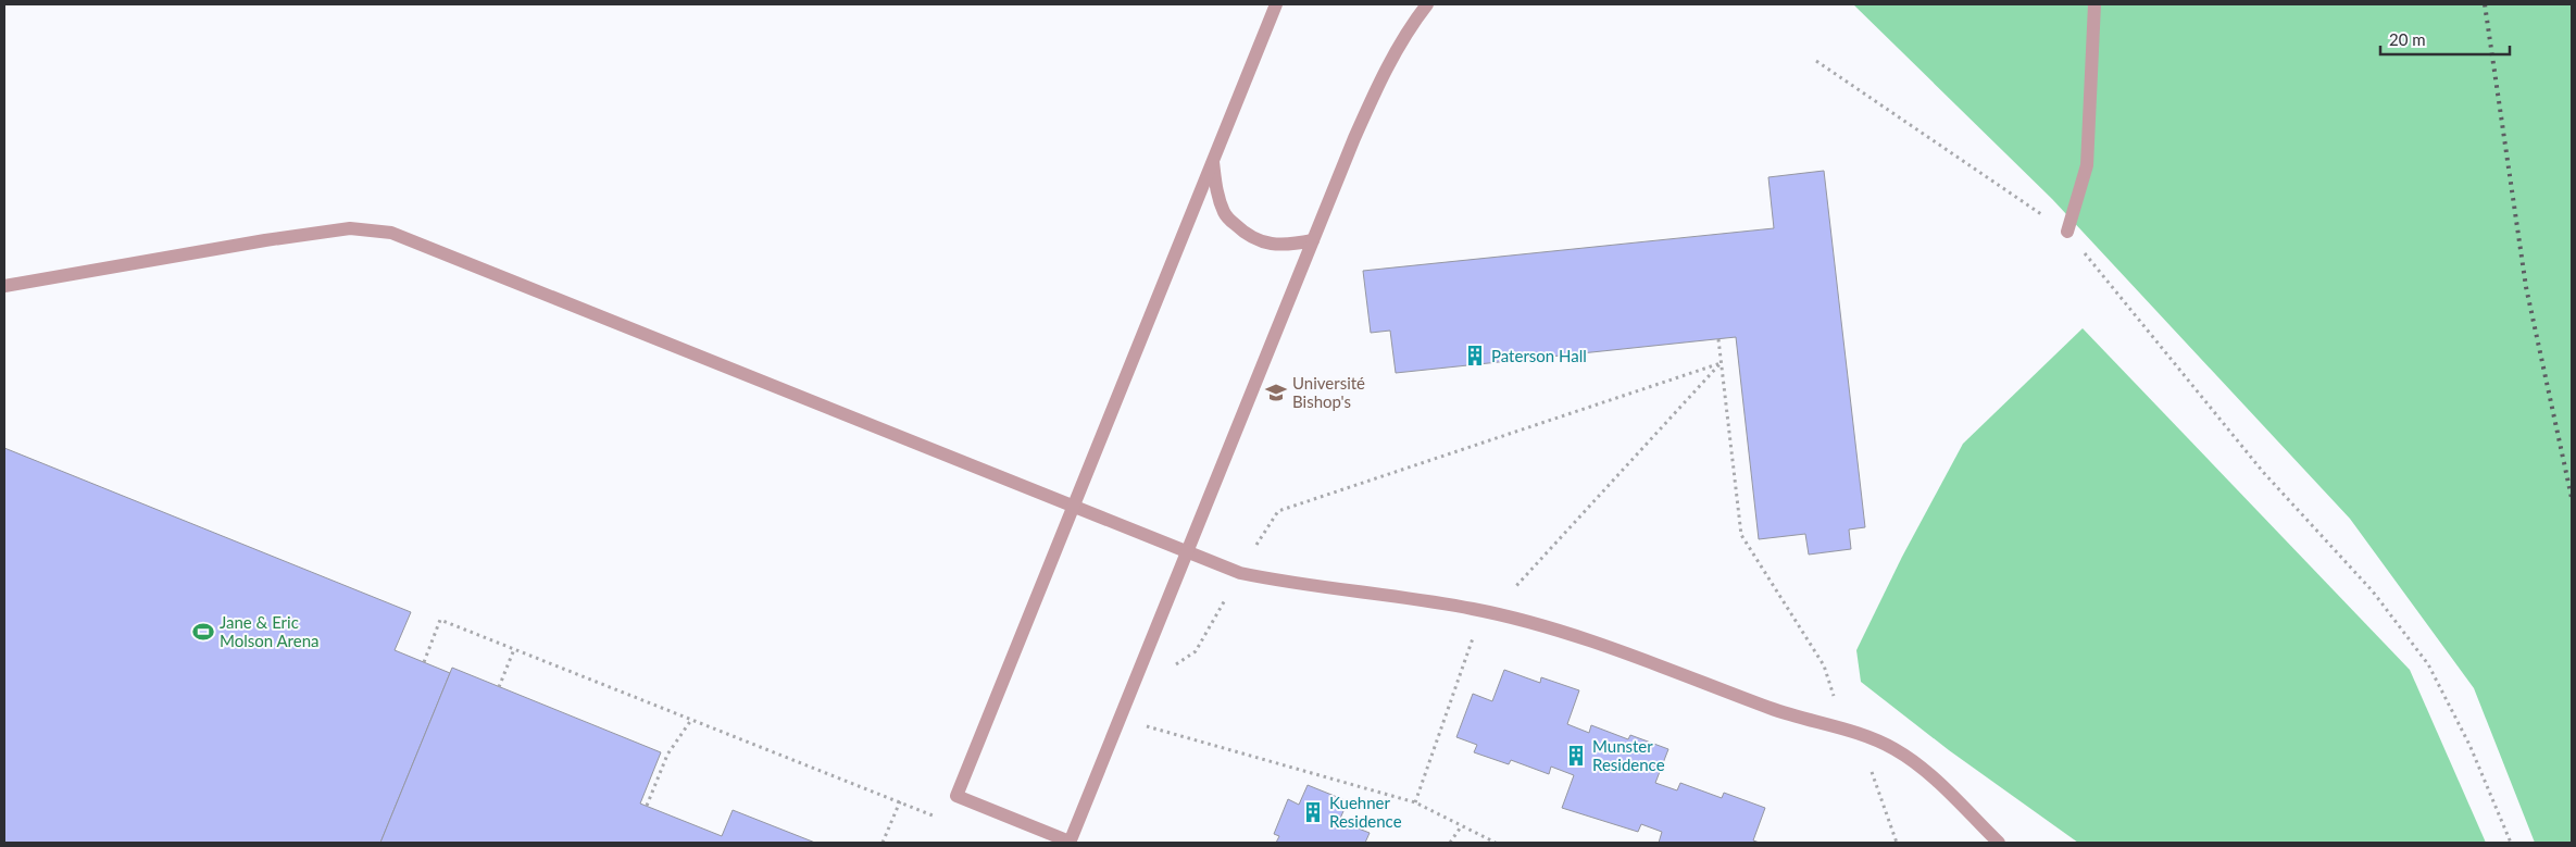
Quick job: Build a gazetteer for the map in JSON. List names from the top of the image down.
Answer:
{
  "places": {
    "building": ["Paterson Hall", "Munster Residence", "Kuehner Residence"],
    "school or university": ["Université Bishop's"],
    "sports": ["Jane & Eric Molson Arena"]
  },
  "scale_bar": "20 m"
}
